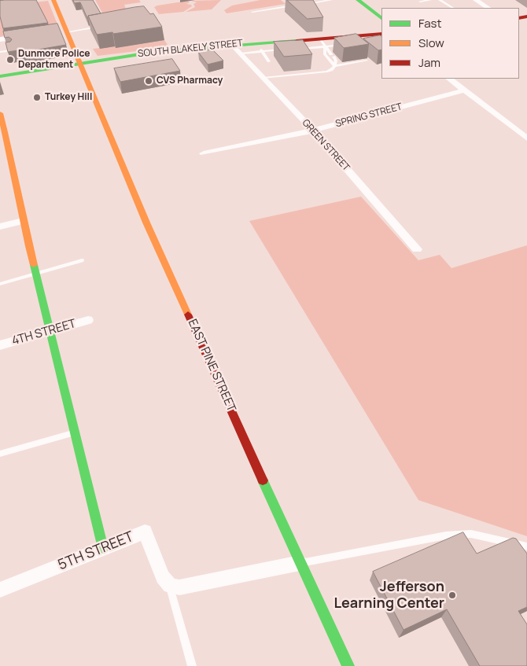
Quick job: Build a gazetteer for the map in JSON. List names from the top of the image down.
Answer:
{
  "streets": {
    "street": [
      "SOUTH BLAKELY STREET",
      "SPRING STREET",
      "GREEN STREET",
      "4TH STREET",
      "EAST PINE STREET",
      "5TH STREET"
    ]
  },
  "crossings": [
    ["SOUTH BLAKELY STREET", "GREEN STREET"],
    ["SOUTH BLAKELY STREET", "EAST PINE STREET"],
    ["SPRING STREET", "GREEN STREET"]
  ],
  "places": [
    "Dunmore Police Department",
    "CVS Pharmacy",
    "Turkey Hill",
    "Jefferson Learning Center"
  ],
  "legend": ["Fast", "Slow", "Jam"]
}
